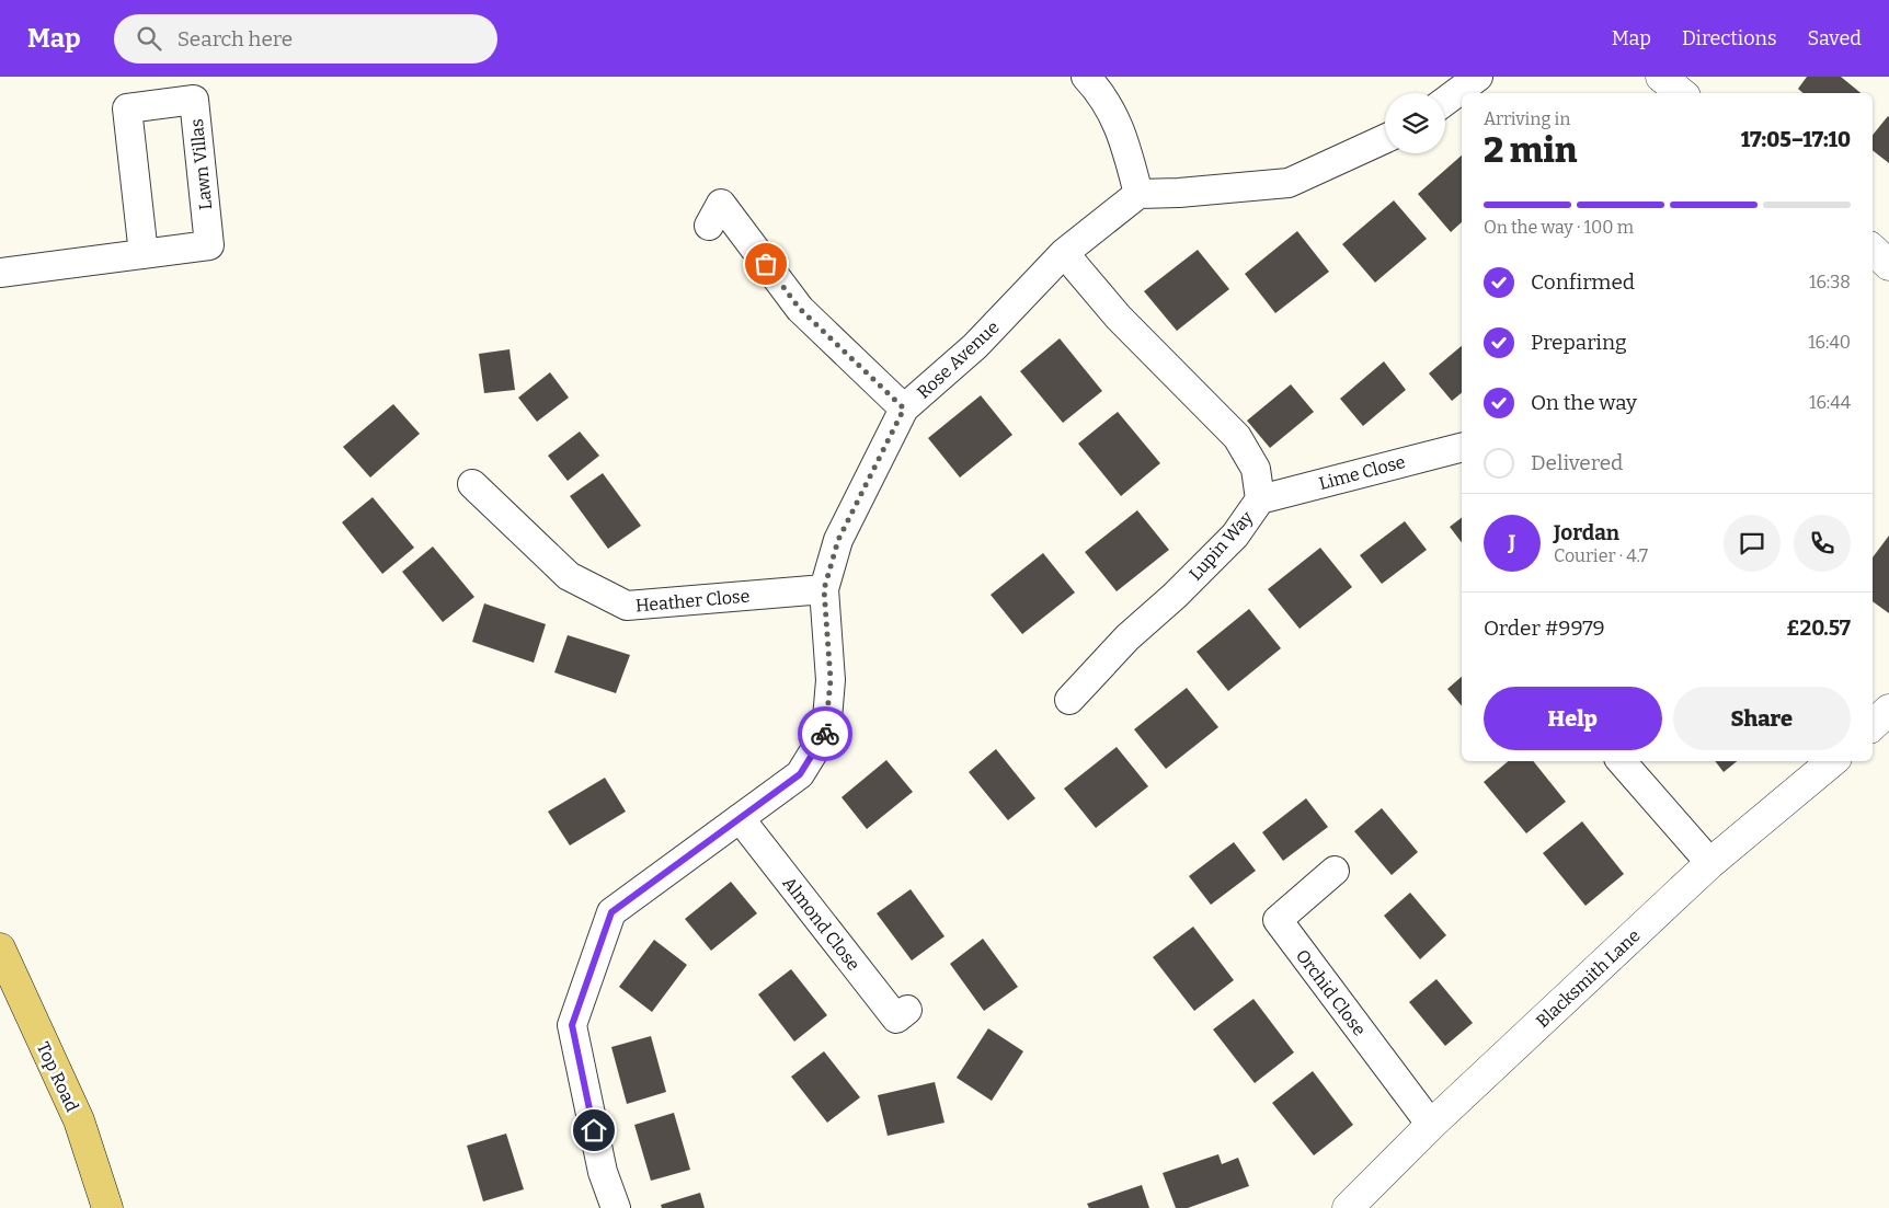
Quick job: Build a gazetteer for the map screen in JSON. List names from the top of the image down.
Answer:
{
  "streets": {
    "main road": ["Top Road"],
    "street": [
      "Lawn Villas",
      "Rose Avenue",
      "Lime Close",
      "Lupin Way",
      "Heather Close",
      "Almond Close",
      "Blacksmith Lane",
      "Orchid Close"
    ]
  },
  "crossings": [
    ["Rose Avenue", "Lupin Way"],
    ["Rose Avenue", "Heather Close"],
    ["Rose Avenue", "Almond Close"],
    ["Lime Close", "Lupin Way"],
    ["Blacksmith Lane", "Orchid Close"]
  ],
  "page": {
    "header": "Map",
    "search": "Search here",
    "nav": ["Map", "Directions", "Saved"],
    "heading": ["2 min", "Arriving in", "17:05–17:10"],
    "panel": [
      "Jordan",
      "Courier · 4.7",
      "Order #9979",
      "£20.57"
    ],
    "bar": "On the way · 100 m",
    "list": [
      ["Confirmed", "16:38"],
      ["Preparing", "16:40"],
      ["On the way", "16:44"],
      "Delivered"
    ],
    "round": "J",
    "buttons": ["Help", "Share"]
  }
}
